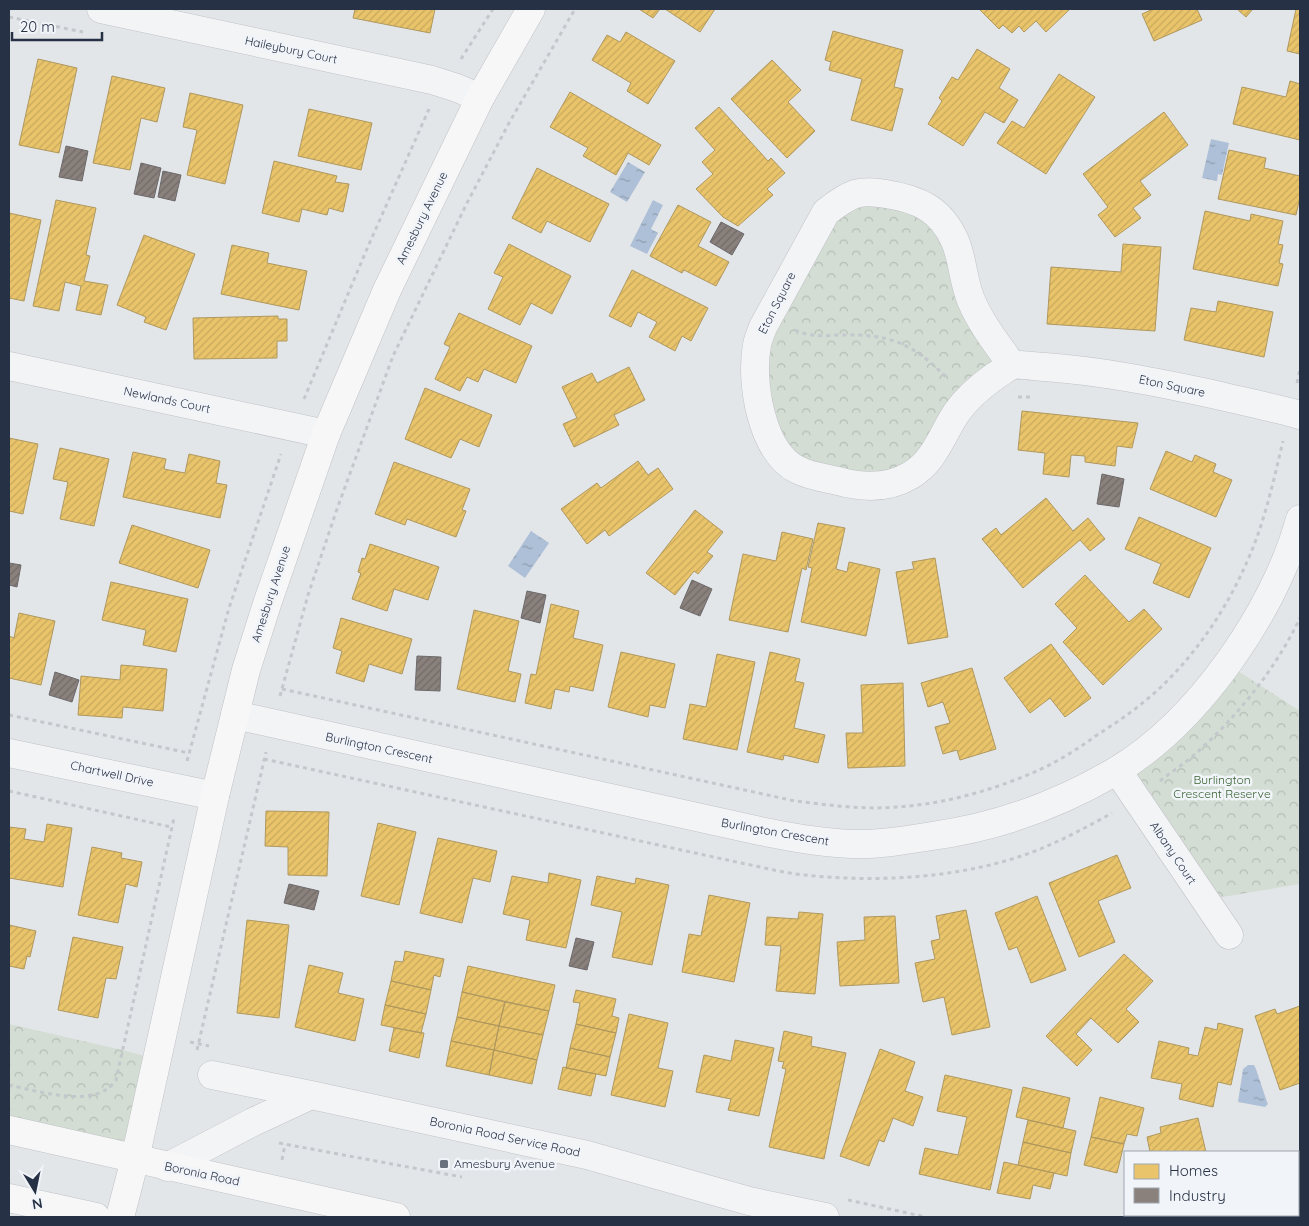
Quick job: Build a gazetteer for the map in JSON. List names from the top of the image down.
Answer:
{
  "streets": {
    "street": [
      "Haileybury Court",
      "Amesbury Avenue",
      "Eton Square",
      "Newlands Court",
      "Burlington Crescent",
      "Chartwell Drive",
      "Albany Court",
      "Boronia Road Service Road",
      "Boronia Road"
    ]
  },
  "crossings": [
    ["Haileybury Court", "Amesbury Avenue"],
    ["Amesbury Avenue", "Newlands Court"],
    ["Amesbury Avenue", "Burlington Crescent"],
    ["Amesbury Avenue", "Chartwell Drive"],
    ["Amesbury Avenue", "Boronia Road"],
    ["Burlington Crescent", "Albany Court"]
  ],
  "parks": ["Burlington Crescent Reserve"],
  "places": {
    "transit": ["Amesbury Avenue"]
  },
  "legend": ["Homes", "Industry"],
  "scale_bar": "20 m",
  "north": "bottom"
}
